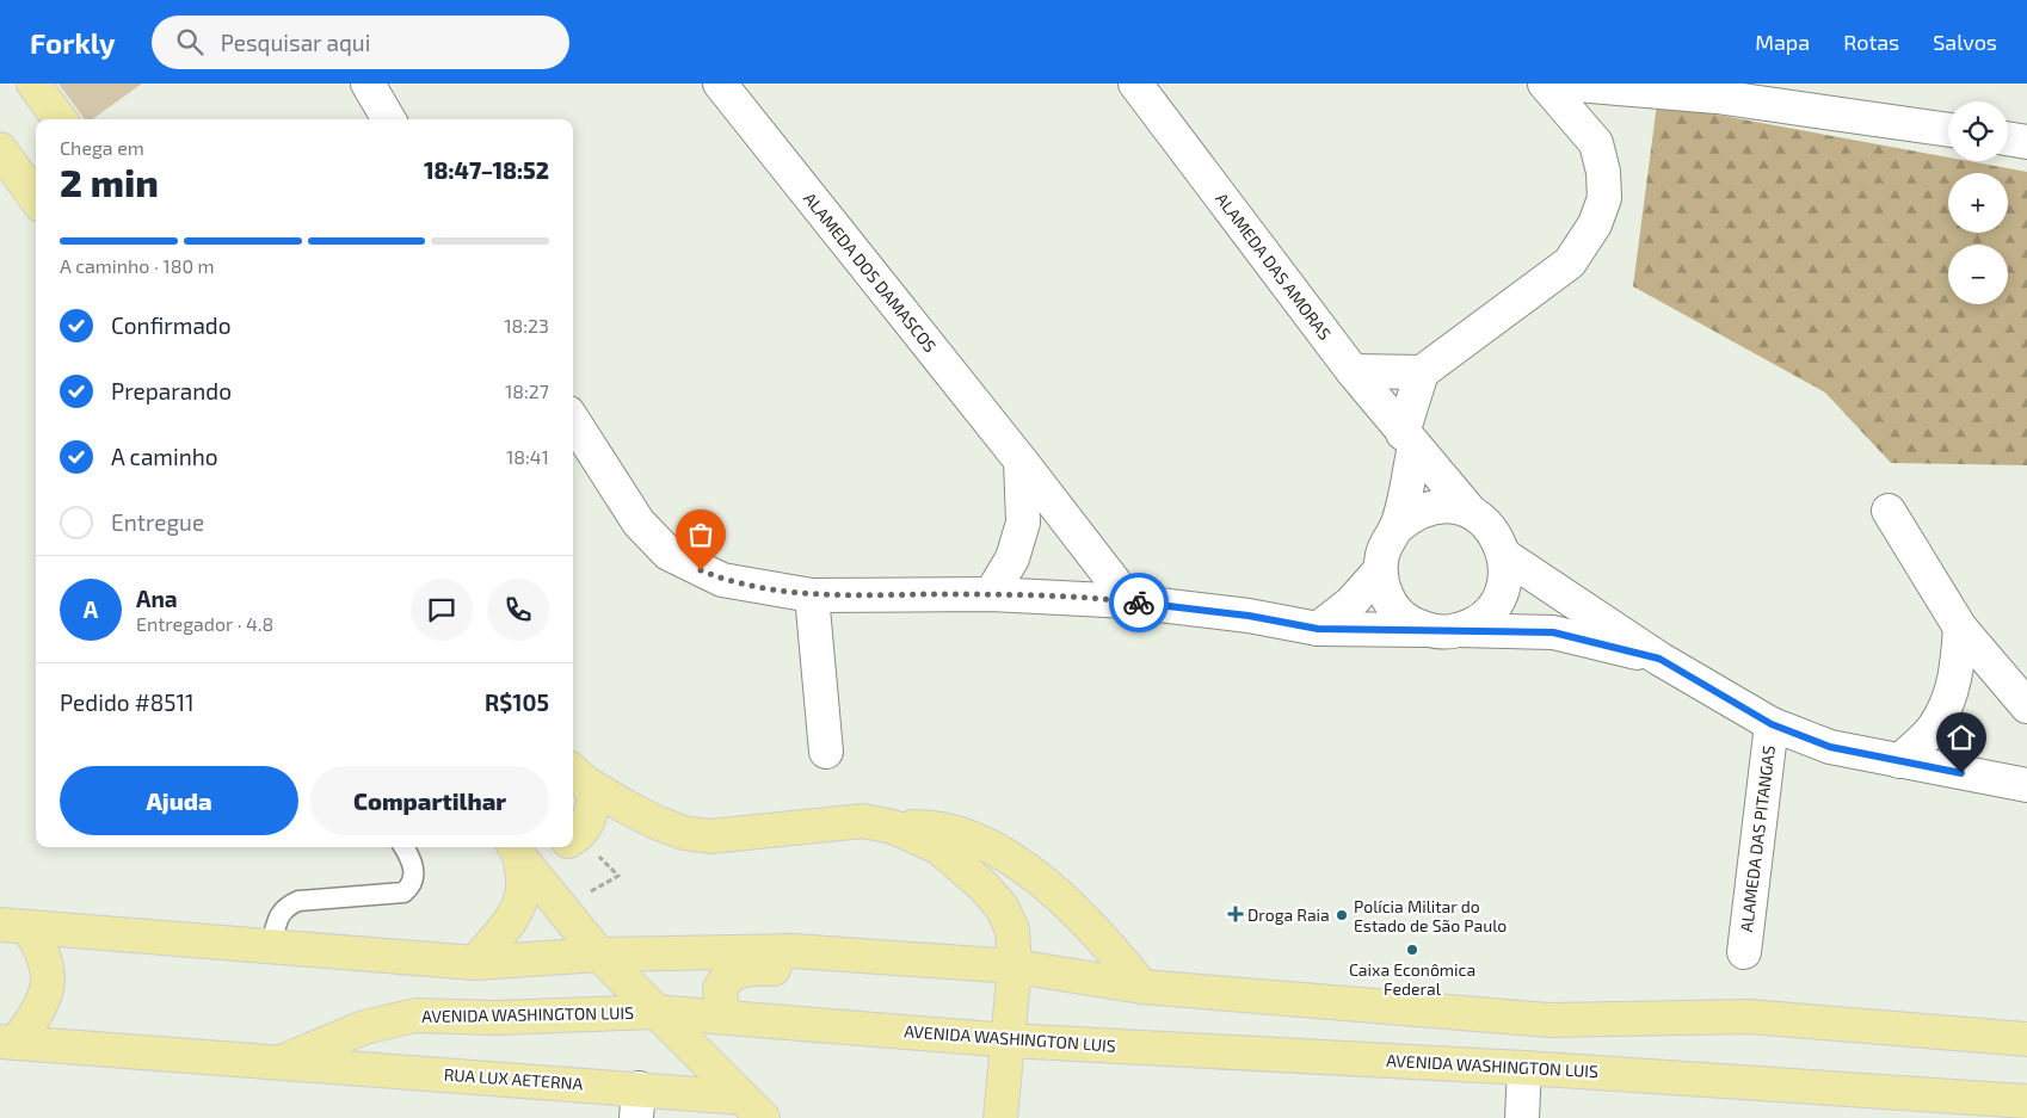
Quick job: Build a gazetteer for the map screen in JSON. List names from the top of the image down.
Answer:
{
  "streets": {
    "main road": ["AVENIDA WASHINGTON LUIS", "RUA LUX AETERNA"],
    "street": ["ALAMEDA DAS AMORAS", "ALAMEDA DOS DAMASCOS", "ALAMEDA DAS PITANGAS"]
  },
  "crossings": [
    ["AVENIDA WASHINGTON LUIS", "RUA LUX AETERNA"]
  ],
  "places": {
    "health": ["Droga Raia"],
    "other": ["Polícia Militar do Estado de São Paulo", "Caixa Econômica Federal"]
  },
  "page": {
    "header": "Forkly",
    "search": "Pesquisar aqui",
    "nav": ["Mapa", "Rotas", "Salvos"],
    "map_buttons": ["+", "−"],
    "heading": ["2 min", "Chega em", "18:47–18:52"],
    "panel": [
      "Ana",
      "Entregador · 4.8",
      "Pedido #8511",
      "R$105"
    ],
    "bar": "A caminho · 180 m",
    "list": [
      ["Confirmado", "18:23"],
      ["Preparando", "18:27"],
      ["A caminho", "18:41"],
      "Entregue"
    ],
    "round": "A",
    "buttons": ["Ajuda", "Compartilhar"]
  }
}
